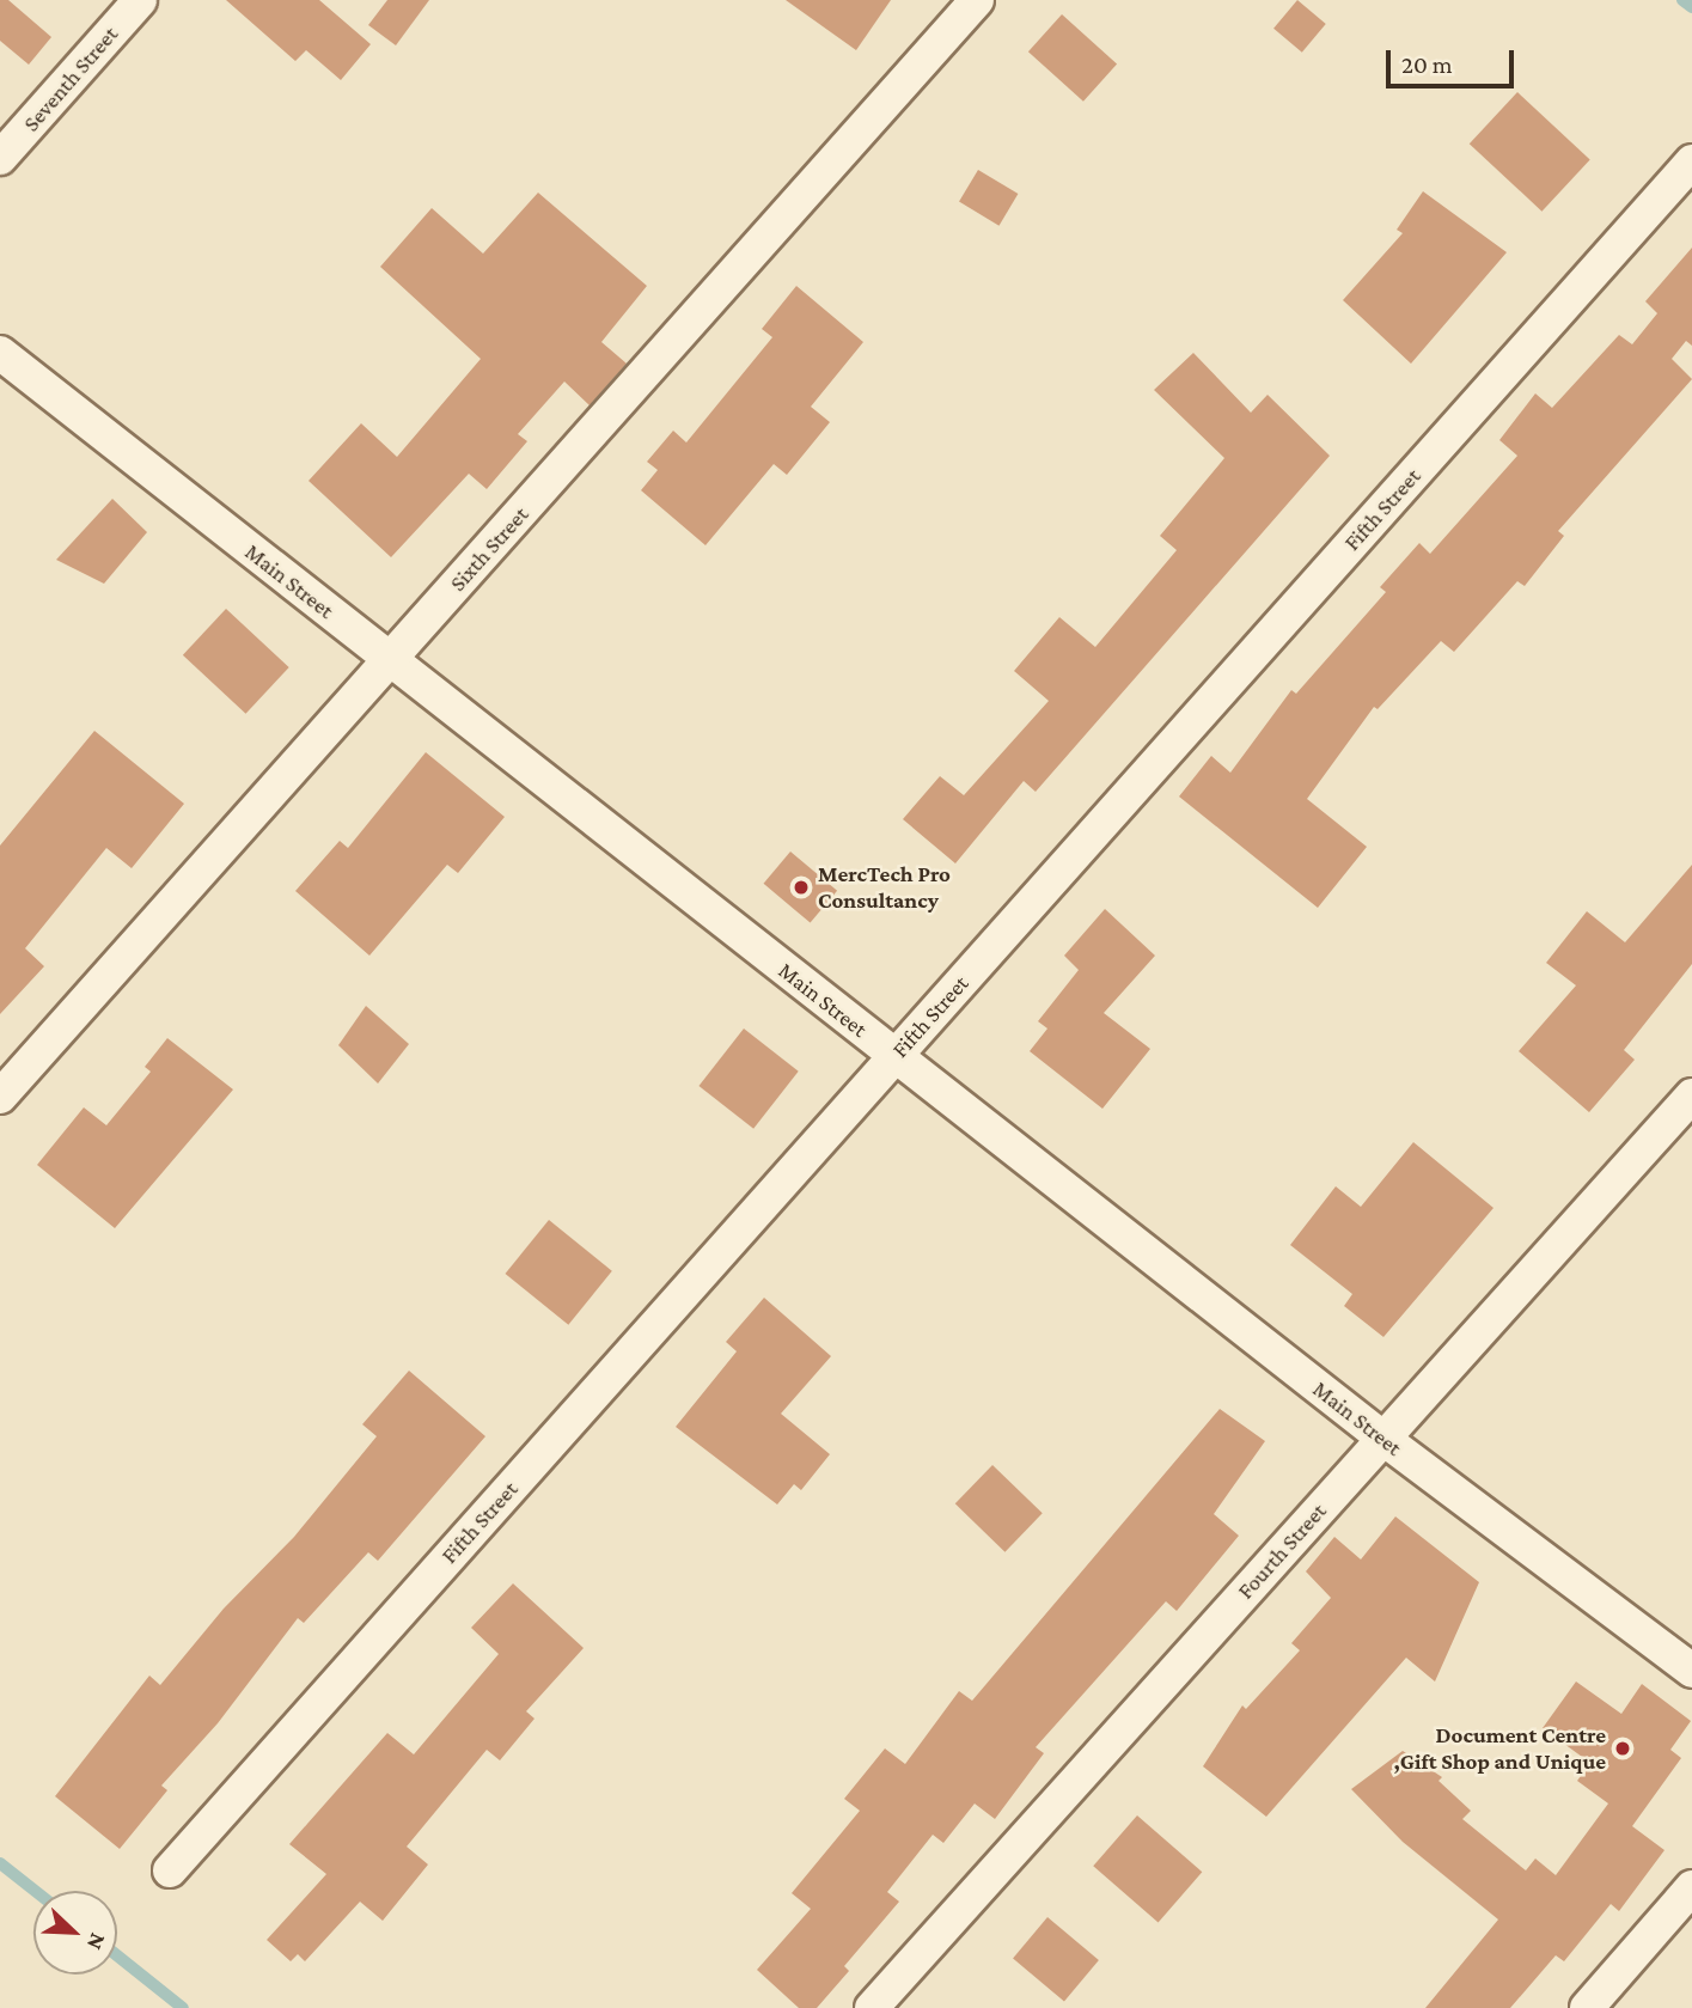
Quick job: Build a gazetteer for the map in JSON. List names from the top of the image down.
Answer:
{
  "streets": {
    "street": [
      "Seventh Street",
      "Fifth Street",
      "Sixth Street",
      "Main Street",
      "Fourth Street"
    ]
  },
  "crossings": [
    ["Fifth Street", "Main Street"],
    ["Sixth Street", "Main Street"],
    ["Main Street", "Fourth Street"]
  ],
  "places": ["MercTech Pro Consultancy", "Document Centre ,Gift Shop and Unique"],
  "scale_bar": "20 m",
  "north": "bottom right"
}
